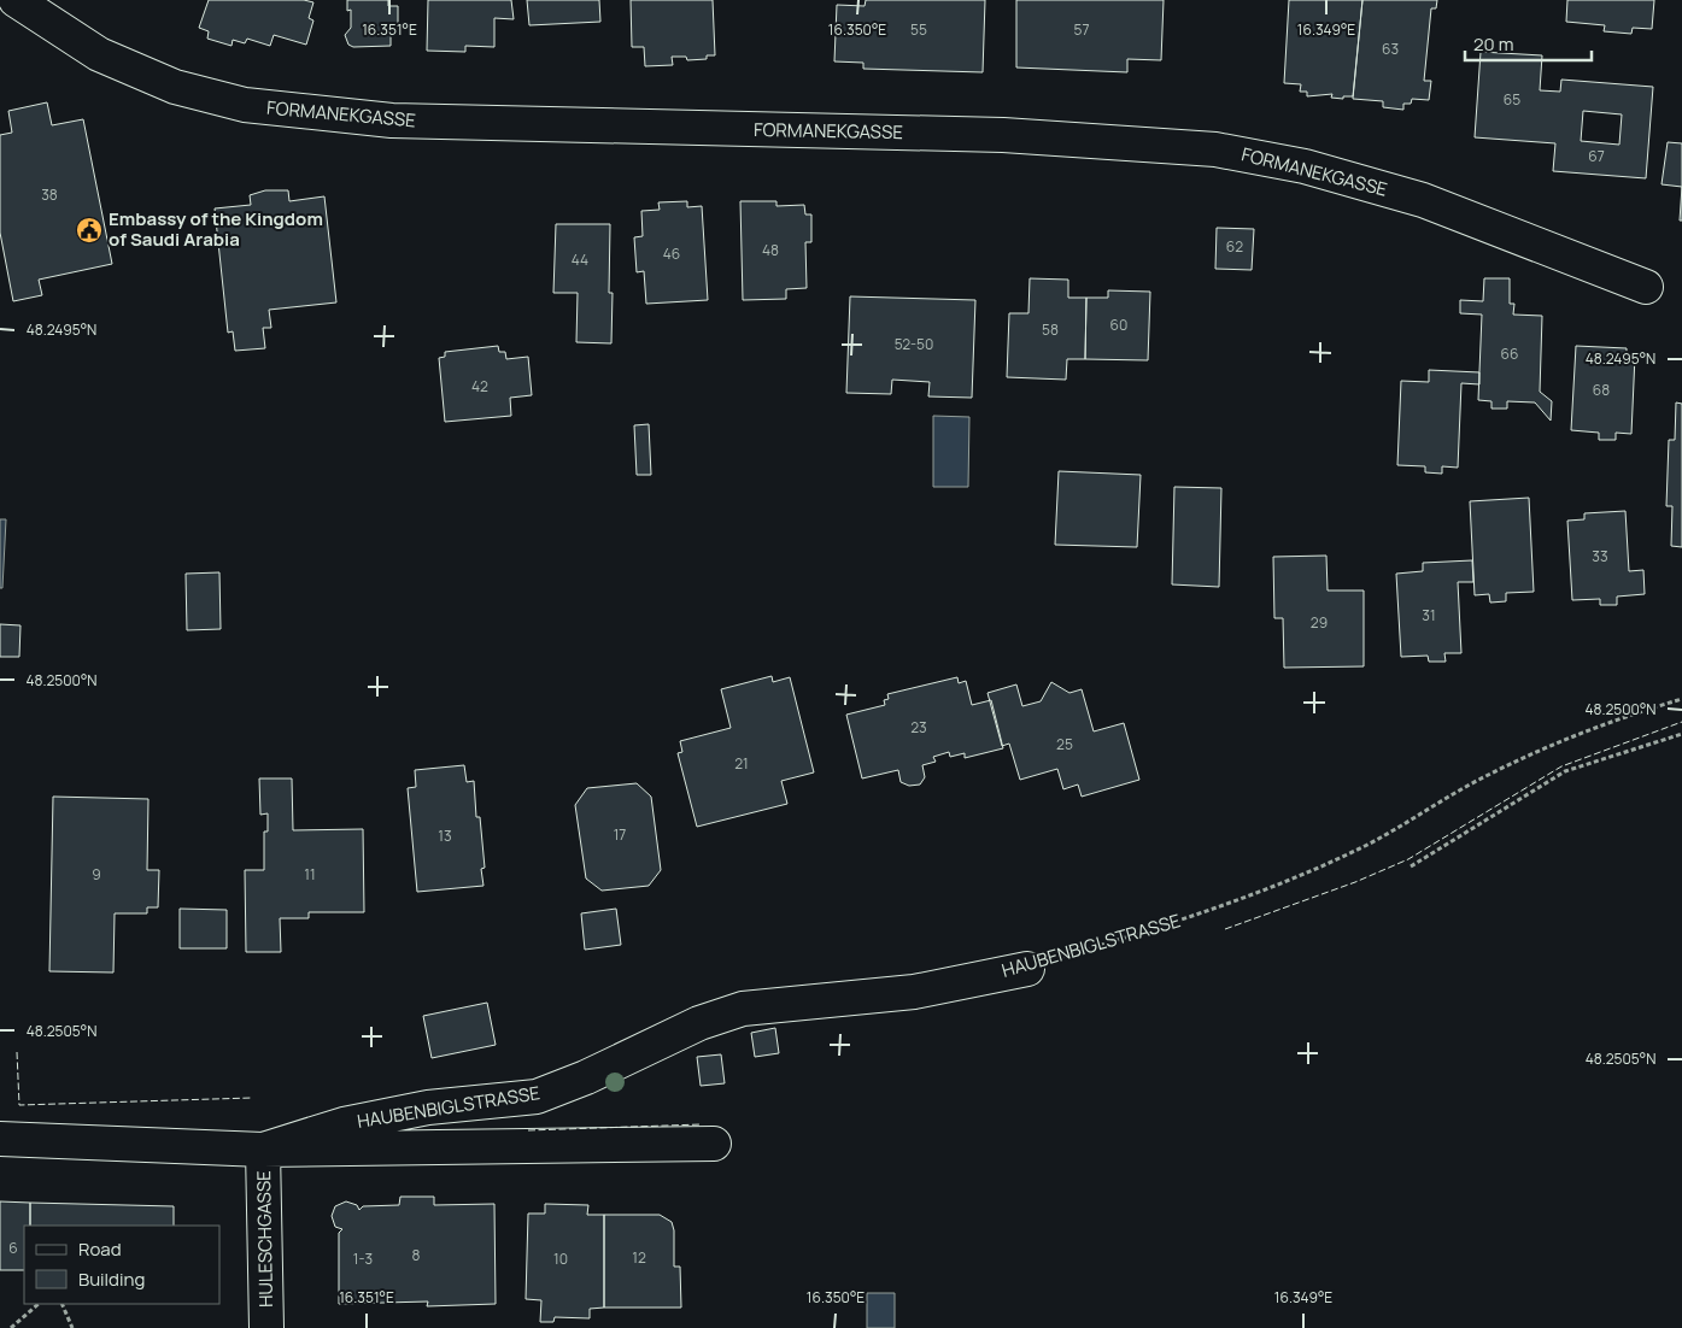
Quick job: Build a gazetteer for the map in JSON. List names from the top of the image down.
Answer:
{
  "streets": {
    "street": ["FORMANEKGASSE", "HAUBENBIGLSTRASSE", "HULESCHGASSE"]
  },
  "crossings": [
    ["HAUBENBIGLSTRASSE", "HULESCHGASSE"]
  ],
  "places": {
    "public building": ["Embassy of the Kingdom of Saudi Arabia"]
  },
  "house_numbers": [
    "55",
    "57",
    "63",
    "65",
    "67",
    "38",
    "62",
    "48",
    "46",
    "44",
    "60",
    "58",
    "52-50",
    "66",
    "42",
    "68",
    "33",
    "31",
    "29",
    "23",
    "25",
    "21",
    "17",
    "13",
    "9",
    "11",
    "6",
    "8",
    "12",
    "1-3",
    "10"
  ],
  "legend": ["Road", "Building"],
  "scale_bar": "20 m",
  "coordinates": [
    "16.351°E",
    "16.350°E",
    "16.349°E",
    "48.2495°N",
    "48.2500°N",
    "48.2505°N"
  ]
}
